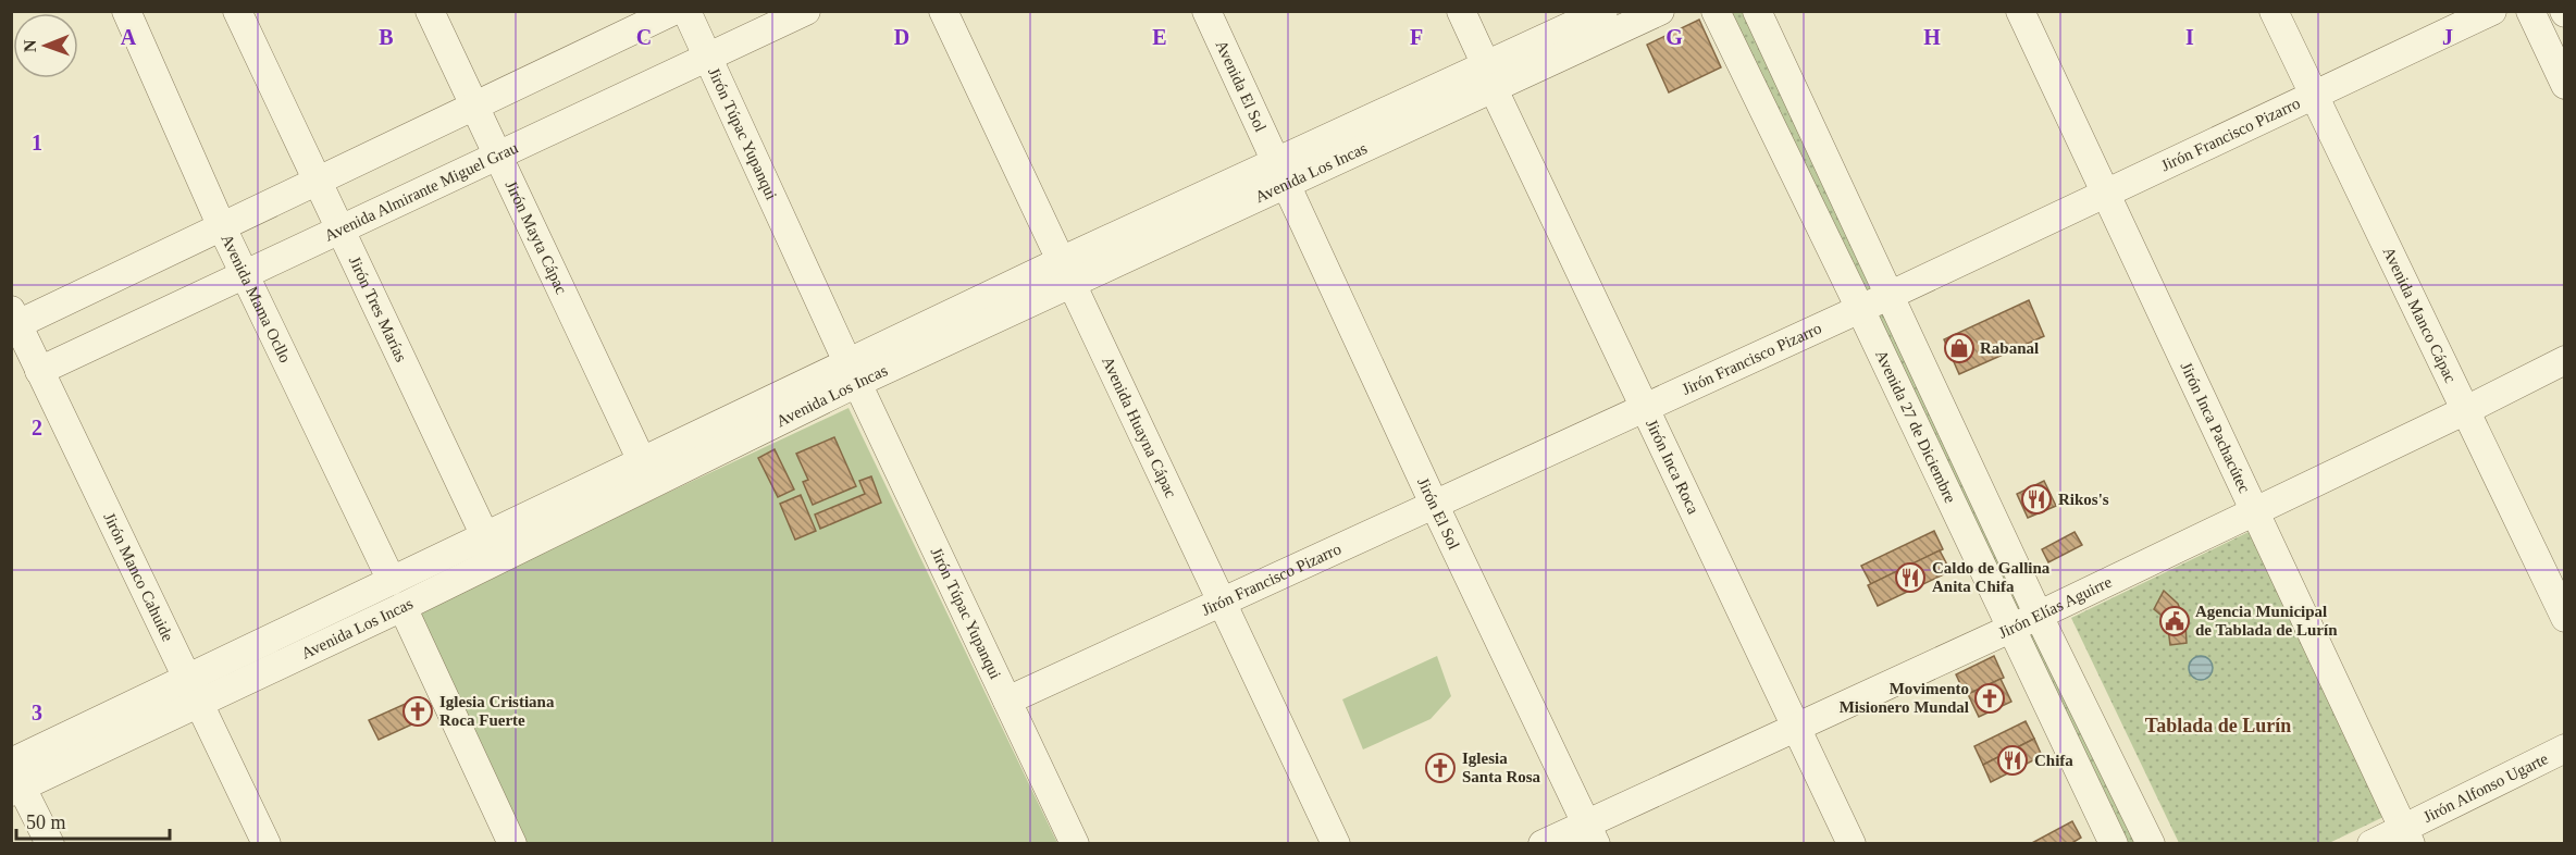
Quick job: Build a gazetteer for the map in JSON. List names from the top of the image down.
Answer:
{
  "streets": {
    "street": [
      "Avenida El Sol",
      "Jirón Túpac Yupanqui",
      "Jirón Francisco Pizarro",
      "Avenida Los Incas",
      "Avenida Almirante Miguel Grau",
      "Jirón Mayta Cápac",
      "Avenida Mama Ocllo",
      "Jirón Tres Marías",
      "Avenida Manco Cápac",
      "Avenida Huayna Cápac",
      "Avenida 27 de Diciembre",
      "Jirón Inca Pachacútec",
      "Jirón Inca Roca",
      "Jirón El Sol",
      "Jirón Manco Cahuide",
      "Jirón Elías Aguirre",
      "Jirón Alfonso Ugarte"
    ]
  },
  "crossings": [
    ["Avenida El Sol", "Avenida Los Incas"],
    ["Avenida El Sol", "Jirón El Sol"],
    ["Jirón Túpac Yupanqui", "Jirón Francisco Pizarro"],
    ["Jirón Túpac Yupanqui", "Avenida Los Incas"],
    ["Jirón Túpac Yupanqui", "Avenida Almirante Miguel Grau"],
    ["Jirón Francisco Pizarro", "Avenida Manco Cápac"],
    ["Jirón Francisco Pizarro", "Avenida Huayna Cápac"],
    ["Jirón Francisco Pizarro", "Avenida 27 de Diciembre"],
    ["Jirón Francisco Pizarro", "Jirón Inca Pachacútec"],
    ["Jirón Francisco Pizarro", "Jirón Inca Roca"],
    ["Jirón Francisco Pizarro", "Jirón El Sol"],
    ["Avenida Los Incas", "Jirón Mayta Cápac"],
    ["Avenida Los Incas", "Avenida Mama Ocllo"],
    ["Avenida Los Incas", "Jirón Tres Marías"],
    ["Avenida Los Incas", "Avenida Huayna Cápac"],
    ["Avenida Los Incas", "Jirón Inca Roca"],
    ["Avenida Los Incas", "Jirón El Sol"],
    ["Avenida Los Incas", "Jirón Manco Cahuide"],
    ["Avenida Almirante Miguel Grau", "Jirón Mayta Cápac"],
    ["Avenida Almirante Miguel Grau", "Avenida Mama Ocllo"],
    ["Avenida Almirante Miguel Grau", "Jirón Tres Marías"],
    ["Avenida Almirante Miguel Grau", "Jirón Manco Cahuide"],
    ["Avenida Manco Cápac", "Jirón Elías Aguirre"],
    ["Avenida 27 de Diciembre", "Jirón Elías Aguirre"],
    ["Jirón Inca Pachacútec", "Jirón Elías Aguirre"],
    ["Jirón Inca Pachacútec", "Jirón Alfonso Ugarte"],
    ["Jirón Inca Roca", "Jirón Elías Aguirre"],
    ["Jirón El Sol", "Jirón Elías Aguirre"]
  ],
  "districts": ["Tablada de Lurín"],
  "places": {
    "shop": ["Rabanal"],
    "restaurant": ["Rikos's", "Caldo de Gallina Anita Chifa", "Chifa"],
    "public building": ["Agencia Municipal de Tablada de Lurín"],
    "church": ["Movimento Misionero Mundal", "Iglesia Cristiana Roca Fuerte", "Iglesia Santa Rosa"]
  },
  "scale_bar": "50 m",
  "north": "left",
  "grid": {
    "columns": [
      "A",
      "B",
      "C",
      "D",
      "E",
      "F",
      "G",
      "H",
      "I",
      "J"
    ],
    "rows": ["1", "2", "3"]
  }
}
